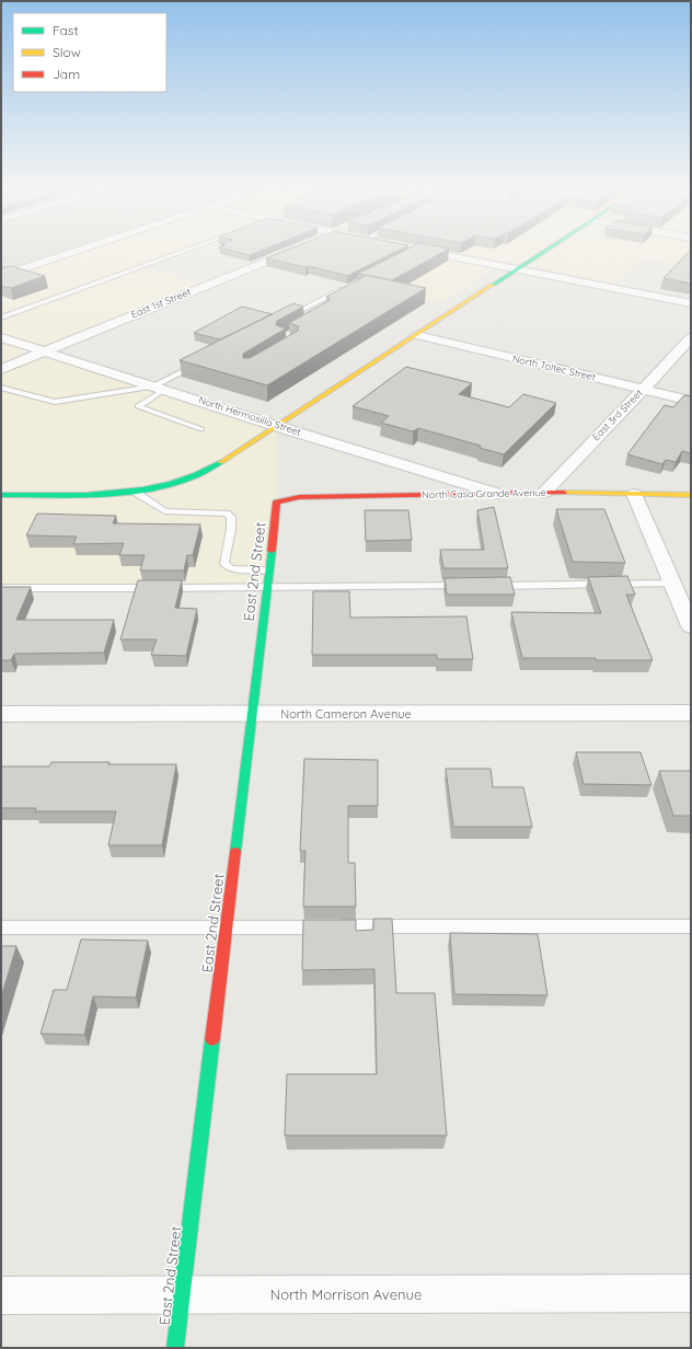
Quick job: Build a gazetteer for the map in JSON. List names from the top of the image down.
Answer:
{
  "streets": {
    "main road": ["North Casa Grande Avenue", "East 2nd Street"],
    "street": [
      "East 1st Street",
      "North Toltec Street",
      "East 3rd Street",
      "North Hermosilla Street",
      "North Cameron Avenue",
      "North Morrison Avenue"
    ]
  },
  "crossings": [
    ["East 1st Street", "North Hermosilla Street"],
    ["North Toltec Street", "East 3rd Street"],
    ["East 3rd Street", "North Casa Grande Avenue"],
    ["North Hermosilla Street", "North Casa Grande Avenue"],
    ["North Casa Grande Avenue", "East 2nd Street"],
    ["East 2nd Street", "North Cameron Avenue"],
    ["East 2nd Street", "North Morrison Avenue"]
  ],
  "legend": ["Fast", "Slow", "Jam"]
}
